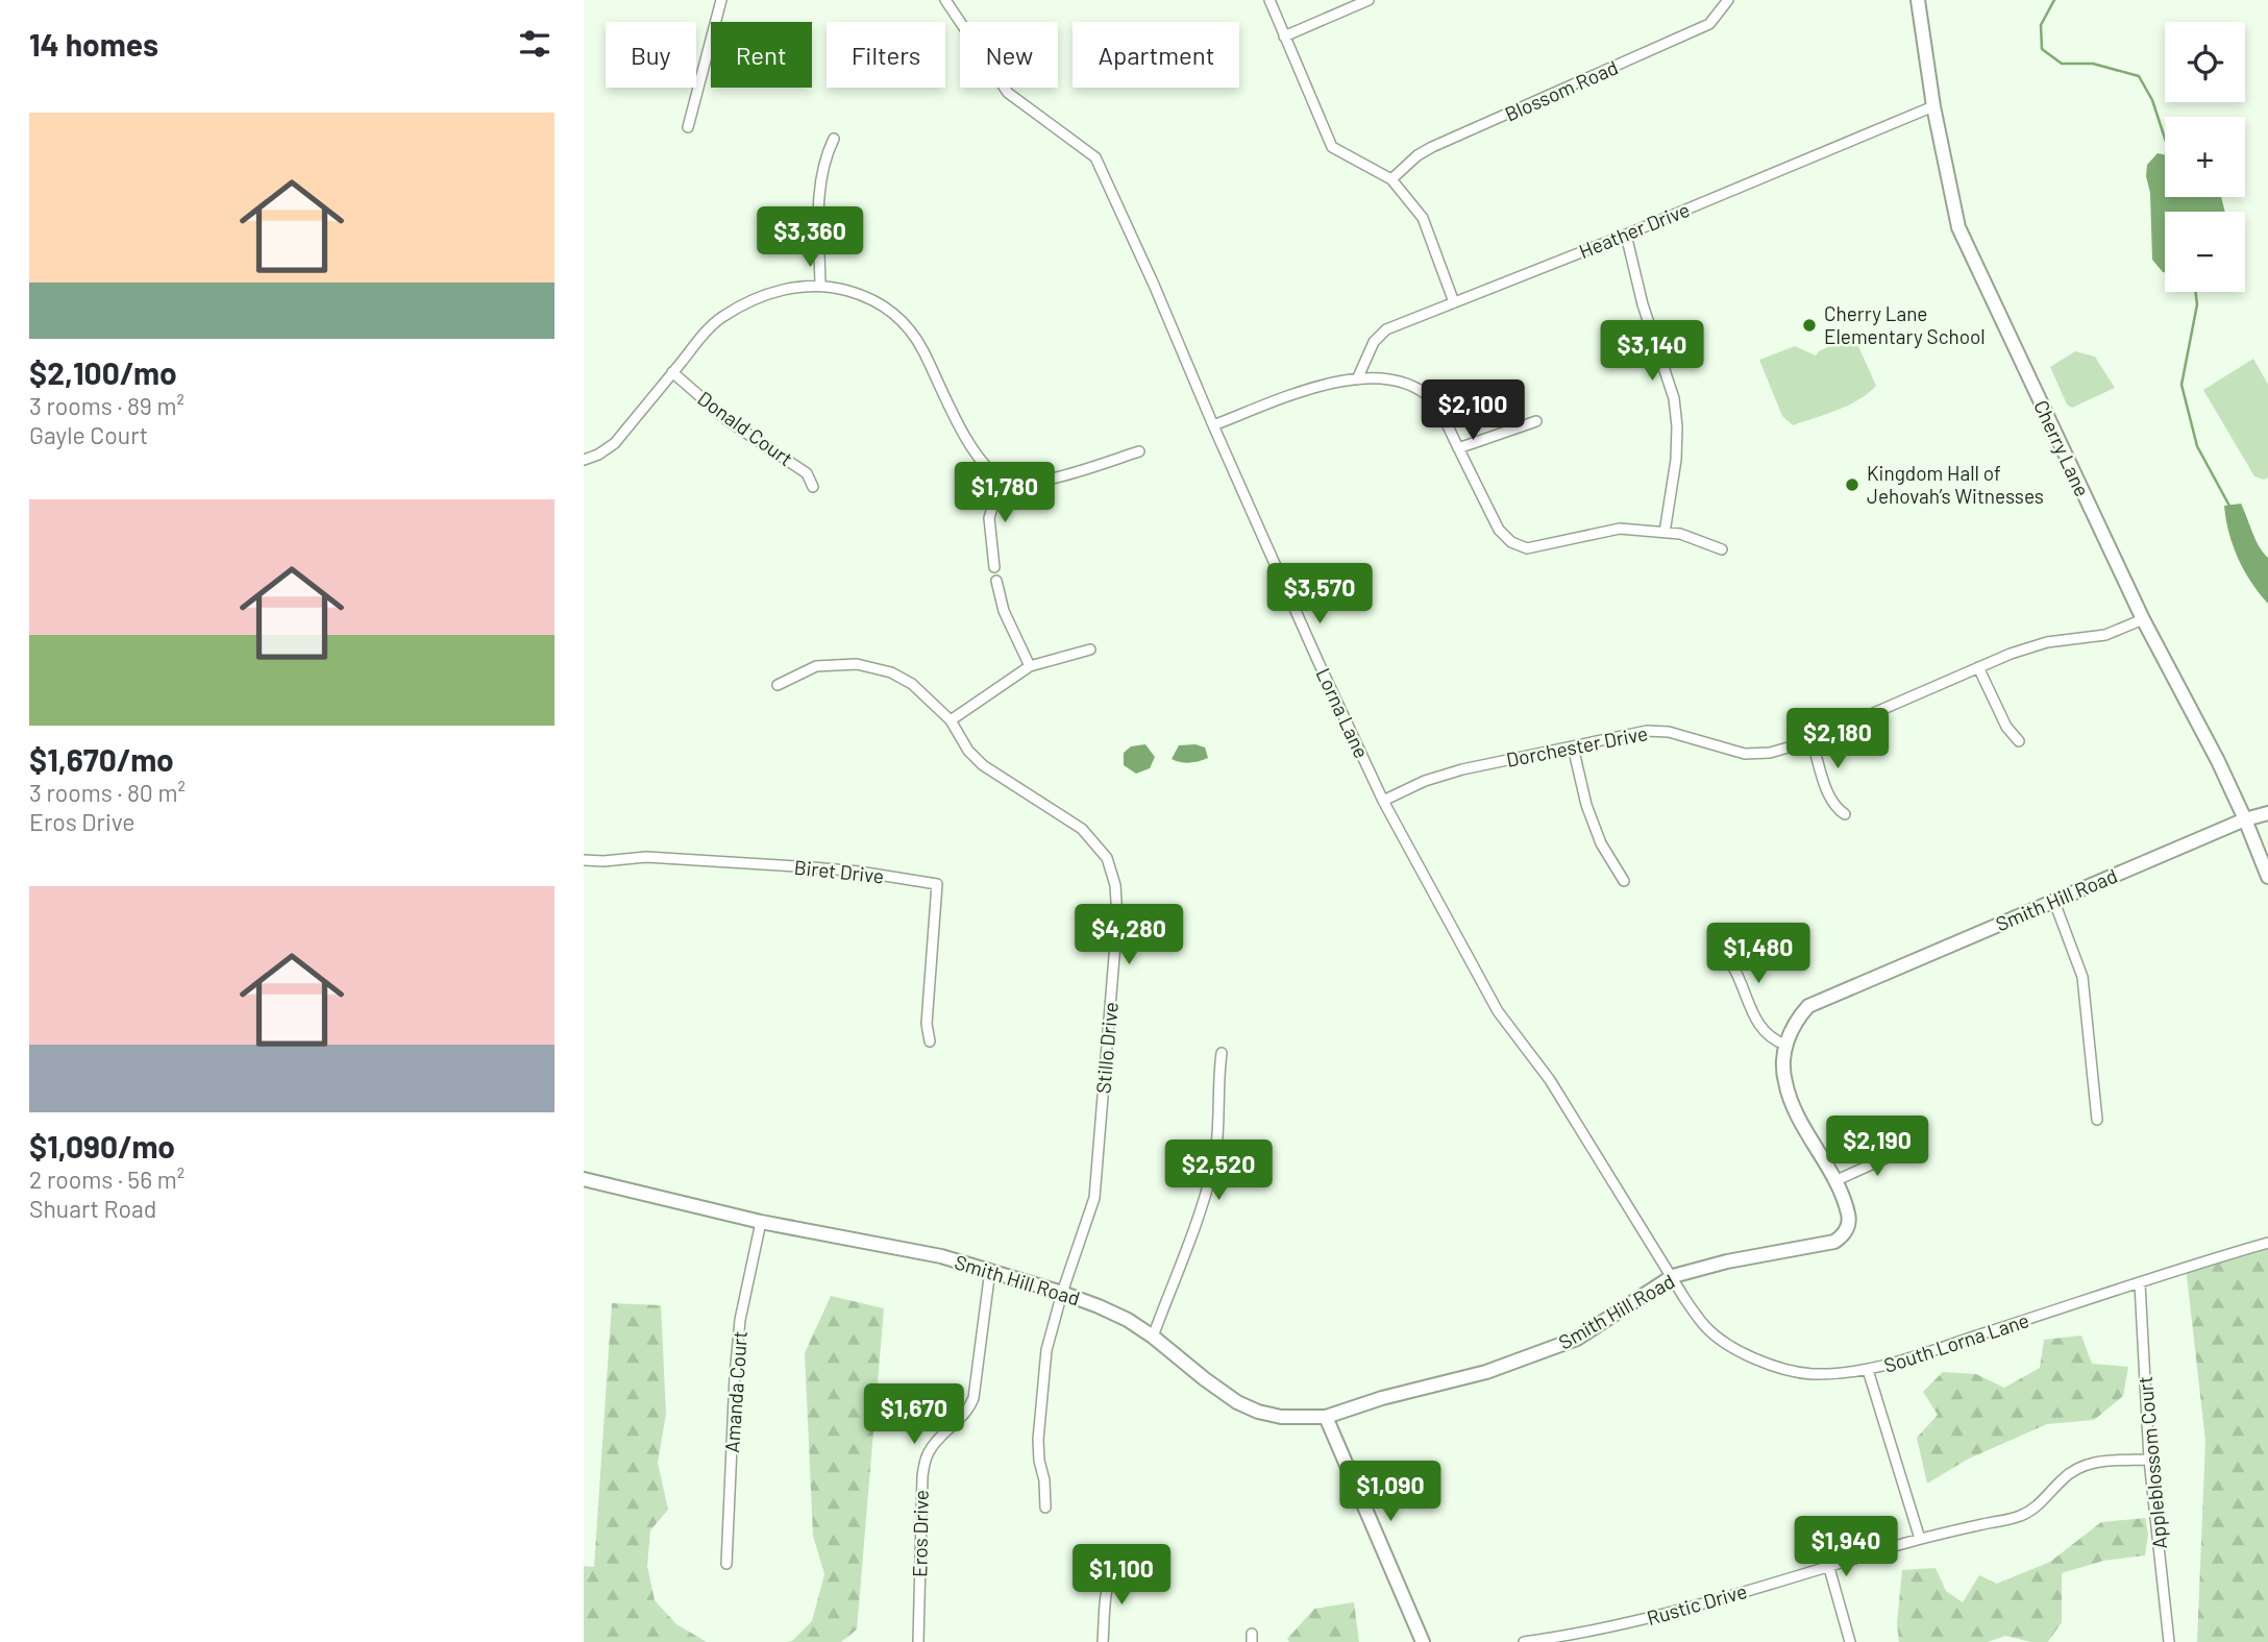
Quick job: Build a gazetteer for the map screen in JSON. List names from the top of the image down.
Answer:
{
  "streets": {
    "street": [
      "Blossom Road",
      "Heather Drive",
      "Donald Court",
      "Cherry Lane",
      "Lorna Lane",
      "Dorchester Drive",
      "Biret Drive",
      "Smith Hill Road",
      "Stillo Drive",
      "South Lorna Lane",
      "Amanda Court",
      "Appleblossom Court",
      "Eros Drive",
      "Rustic Drive"
    ]
  },
  "crossings": [
    ["Heather Drive", "Cherry Lane"],
    ["Cherry Lane", "Dorchester Drive"],
    ["Cherry Lane", "Smith Hill Road"],
    ["Lorna Lane", "Dorchester Drive"],
    ["Lorna Lane", "Smith Hill Road"],
    ["Lorna Lane", "South Lorna Lane"],
    ["Smith Hill Road", "Stillo Drive"],
    ["Smith Hill Road", "South Lorna Lane"],
    ["Smith Hill Road", "Amanda Court"],
    ["Smith Hill Road", "Eros Drive"],
    ["South Lorna Lane", "Appleblossom Court"],
    ["Appleblossom Court", "Rustic Drive"]
  ],
  "places": ["Cherry Lane Elementary School", "Kingdom Hall of Jehovah’s Witnesses"],
  "page": {
    "heading": "14 homes",
    "map_buttons": ["+", "−"],
    "chip": [
      "Buy",
      "Rent",
      "Filters",
      "New",
      "Apartment"
    ],
    "list": [
      {
        "name": "$2,100/mo",
        "note": "3 rooms · 89 m² · Gayle Court"
      },
      {
        "name": "$1,670/mo",
        "note": "3 rooms · 80 m² · Eros Drive"
      },
      {
        "name": "$1,090/mo",
        "note": "2 rooms · 56 m² · Shuart Road"
      }
    ],
    "price": [
      "$3,360",
      "$3,140",
      "$2,100",
      "$1,780",
      "$3,570",
      "$2,180",
      "$4,280",
      "$1,480",
      "$2,190",
      "$2,520",
      "$1,670",
      "$1,090",
      "$1,940",
      "$1,100"
    ]
  }
}
